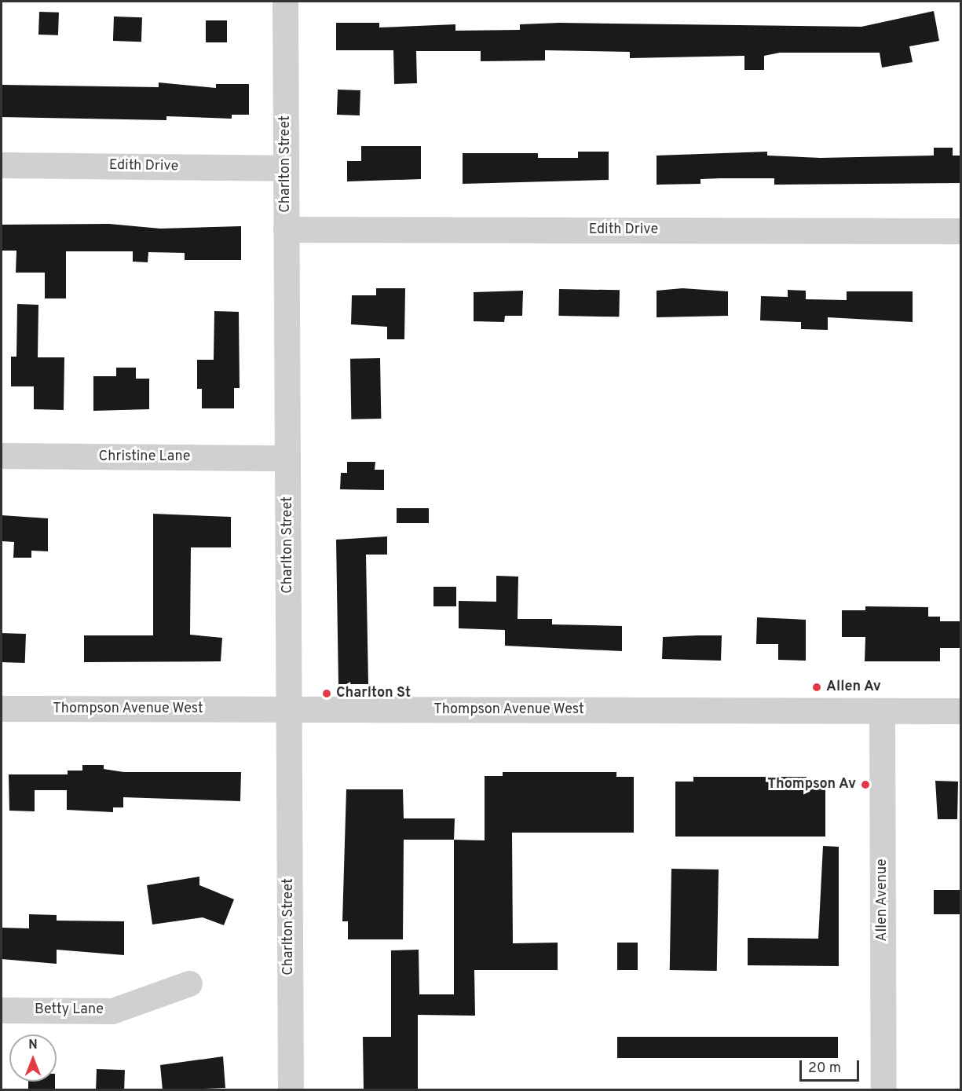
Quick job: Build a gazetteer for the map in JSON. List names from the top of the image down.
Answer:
{
  "streets": {
    "street": [
      "Charlton Street",
      "Edith Drive",
      "Christine Lane",
      "Thompson Avenue West",
      "Allen Avenue",
      "Betty Lane"
    ]
  },
  "crossings": [
    ["Charlton Street", "Edith Drive"],
    ["Charlton Street", "Christine Lane"],
    ["Charlton Street", "Thompson Avenue West"],
    ["Thompson Avenue West", "Allen Avenue"]
  ],
  "places": ["Allen Av", "Charlton St", "Thompson Av"],
  "scale_bar": "20 m",
  "north": "top"
}
